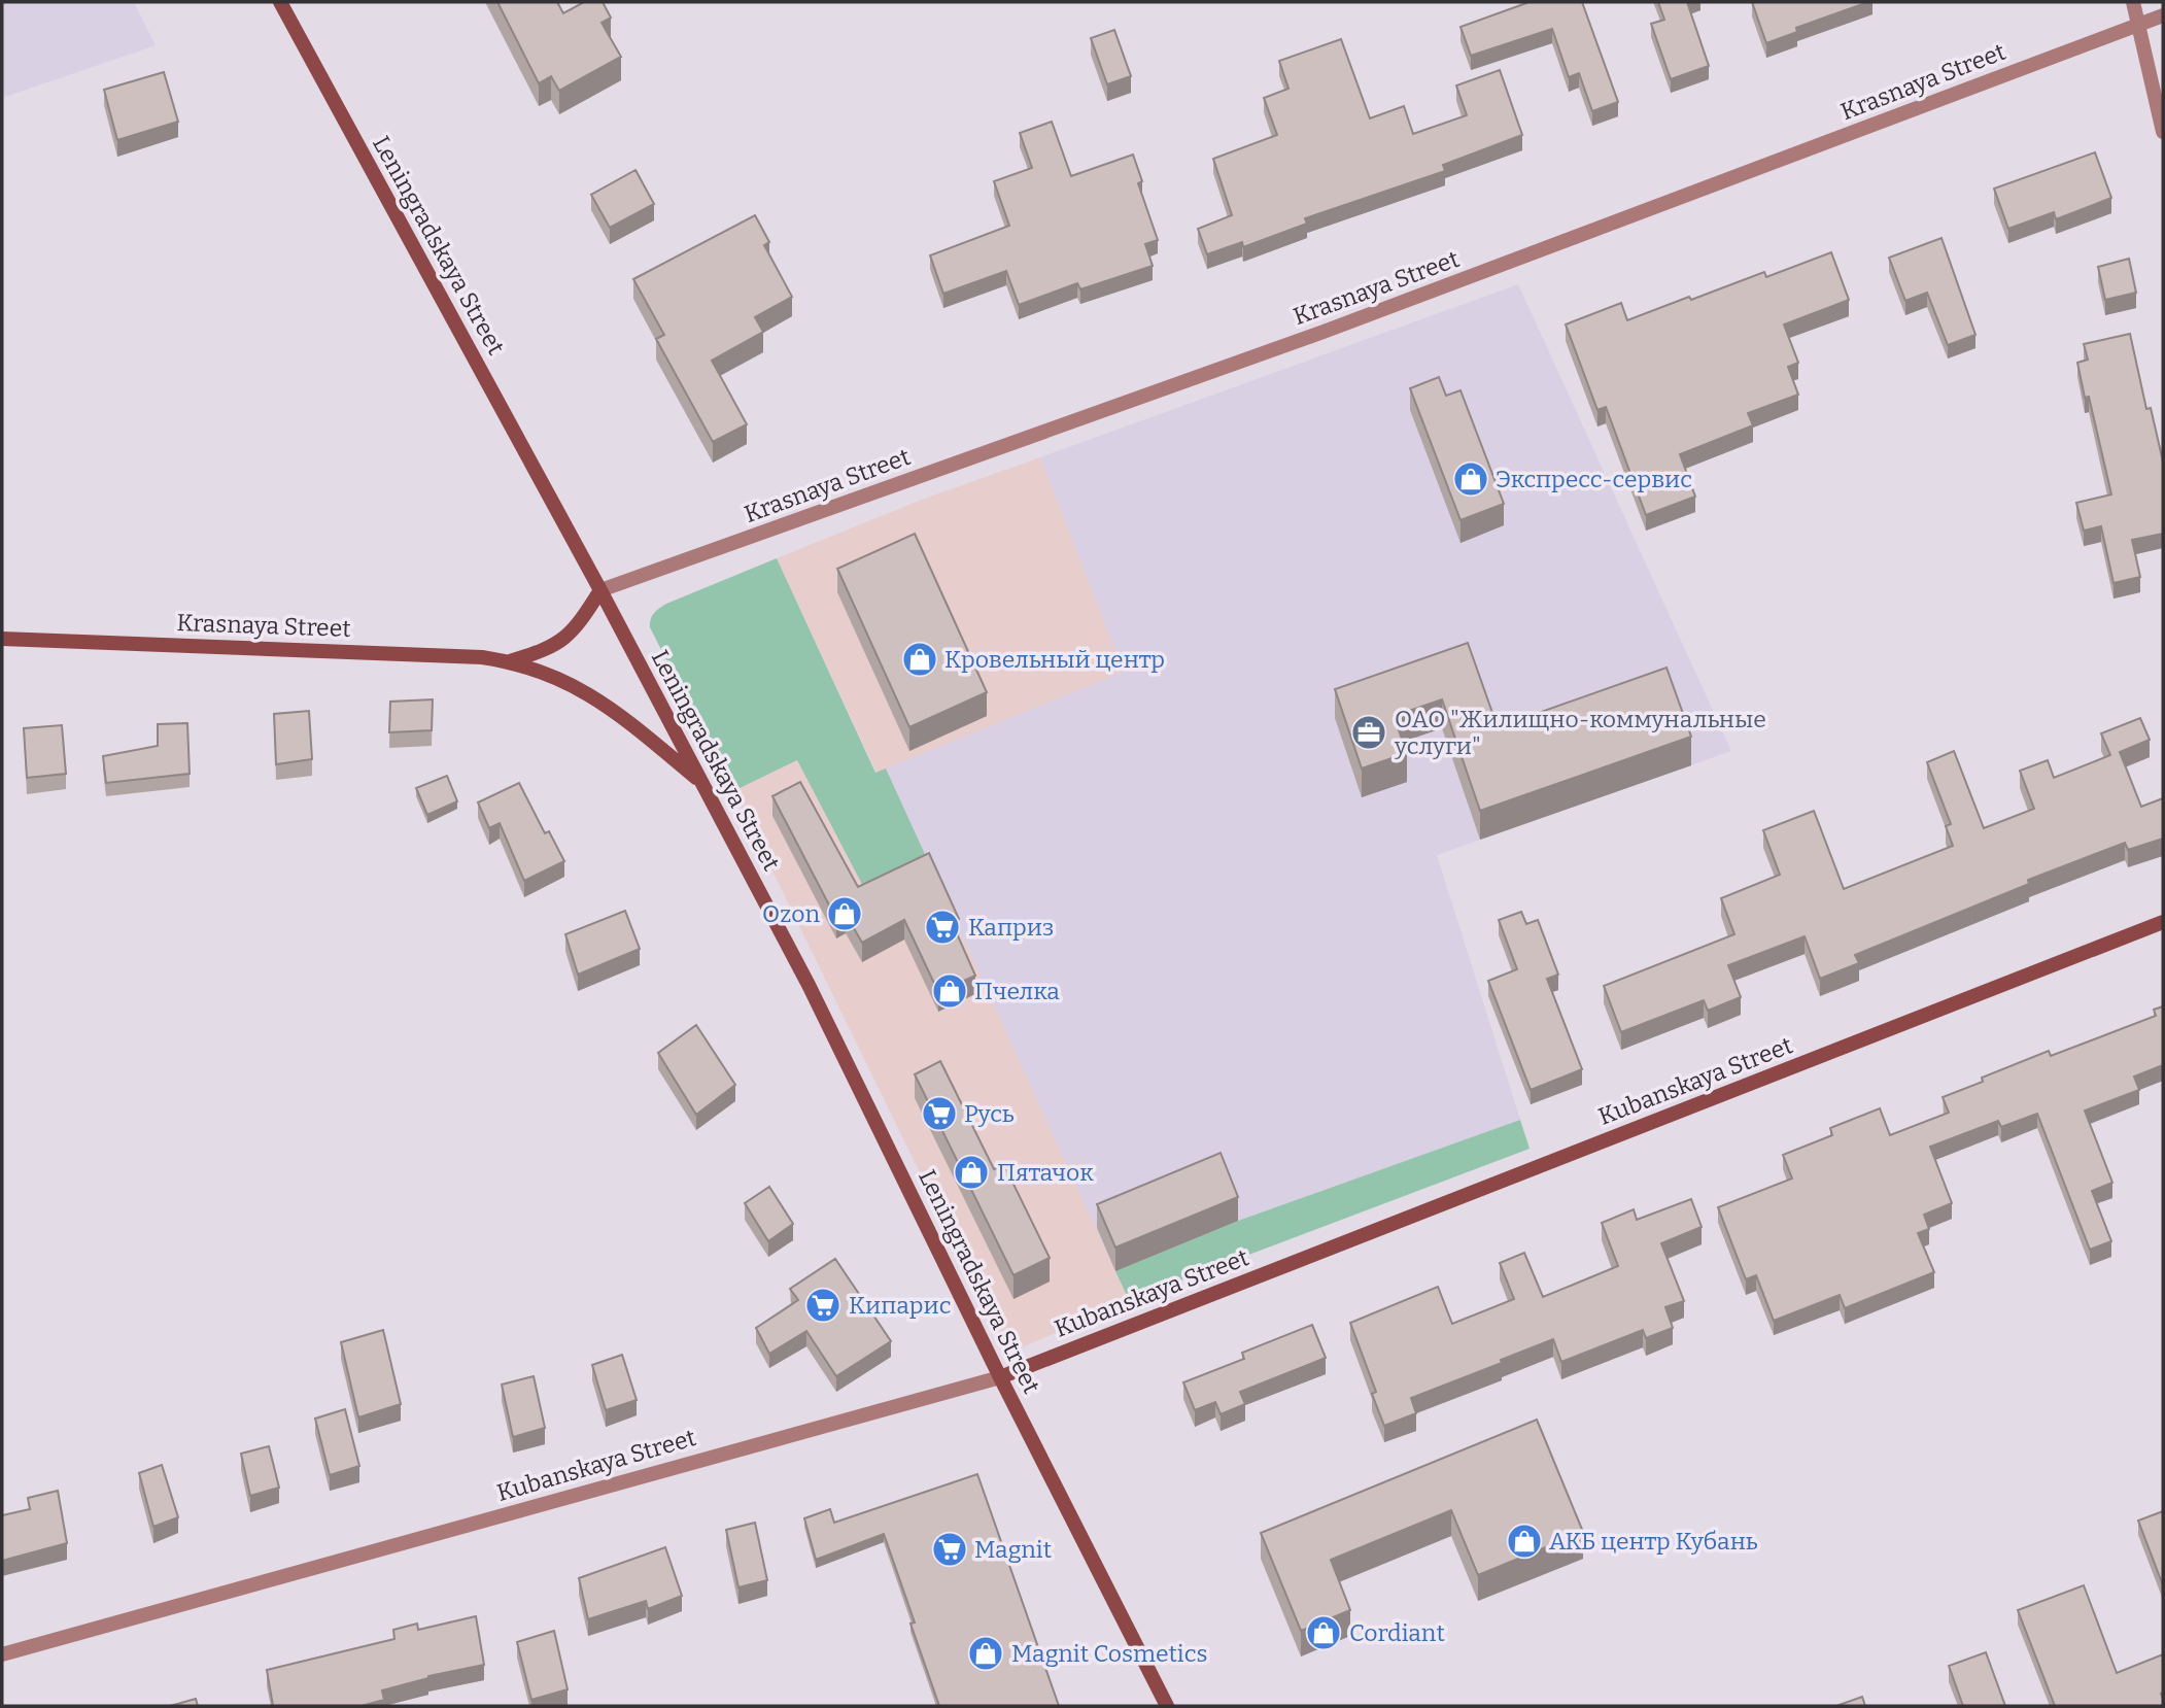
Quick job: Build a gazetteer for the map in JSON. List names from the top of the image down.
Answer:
{
  "streets": {
    "street": ["Krasnaya Street", "Leningradskaya Street", "Kubanskaya Street"]
  },
  "crossings": [
    ["Krasnaya Street", "Leningradskaya Street"],
    ["Leningradskaya Street", "Kubanskaya Street"]
  ],
  "places": {
    "shop": [
      "Экспресс-сервис",
      "Кровельный центр",
      "Ozon",
      "Пчелка",
      "Пятачок",
      "АКБ центр Кубань",
      "Cordiant",
      "Magnit Cosmetics"
    ],
    "office": ["ОАО \"Жилищно-коммунальные услуги\""],
    "supermarket": [
      "Каприз",
      "Русь",
      "Кипарис",
      "Magnit"
    ]
  }
}
